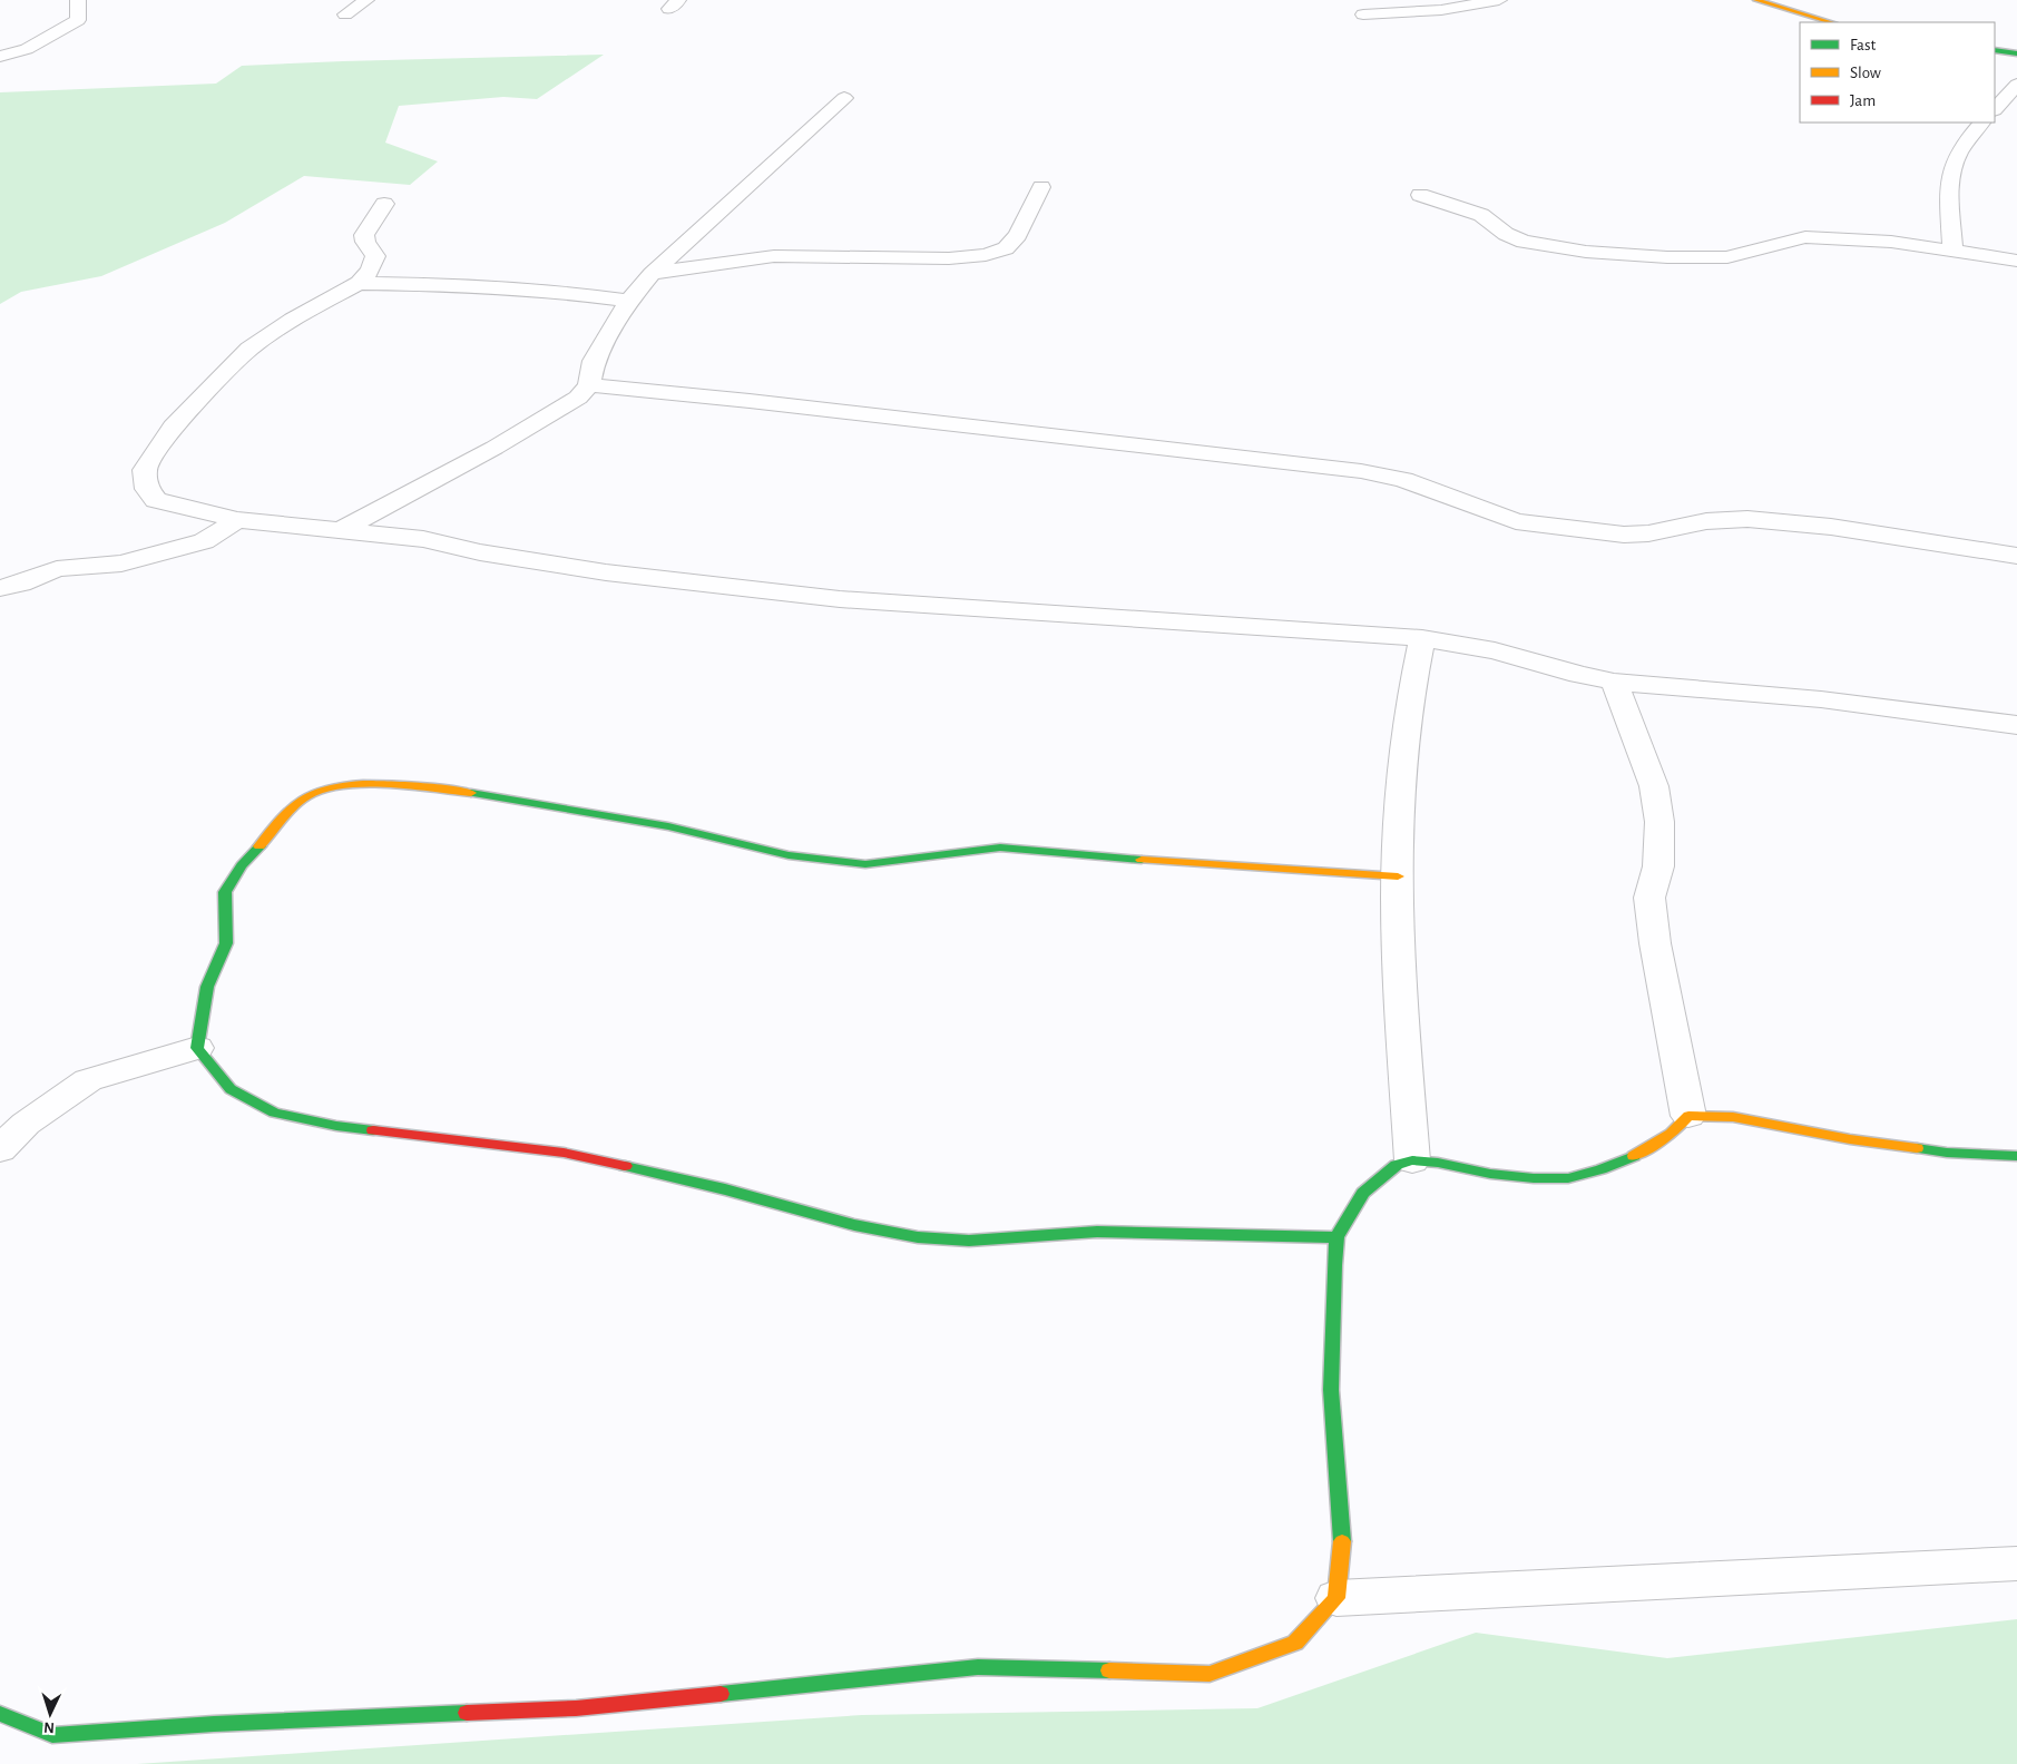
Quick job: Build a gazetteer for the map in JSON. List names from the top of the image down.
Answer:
{
  "legend": ["Fast", "Slow", "Jam"],
  "north": "bottom"
}
